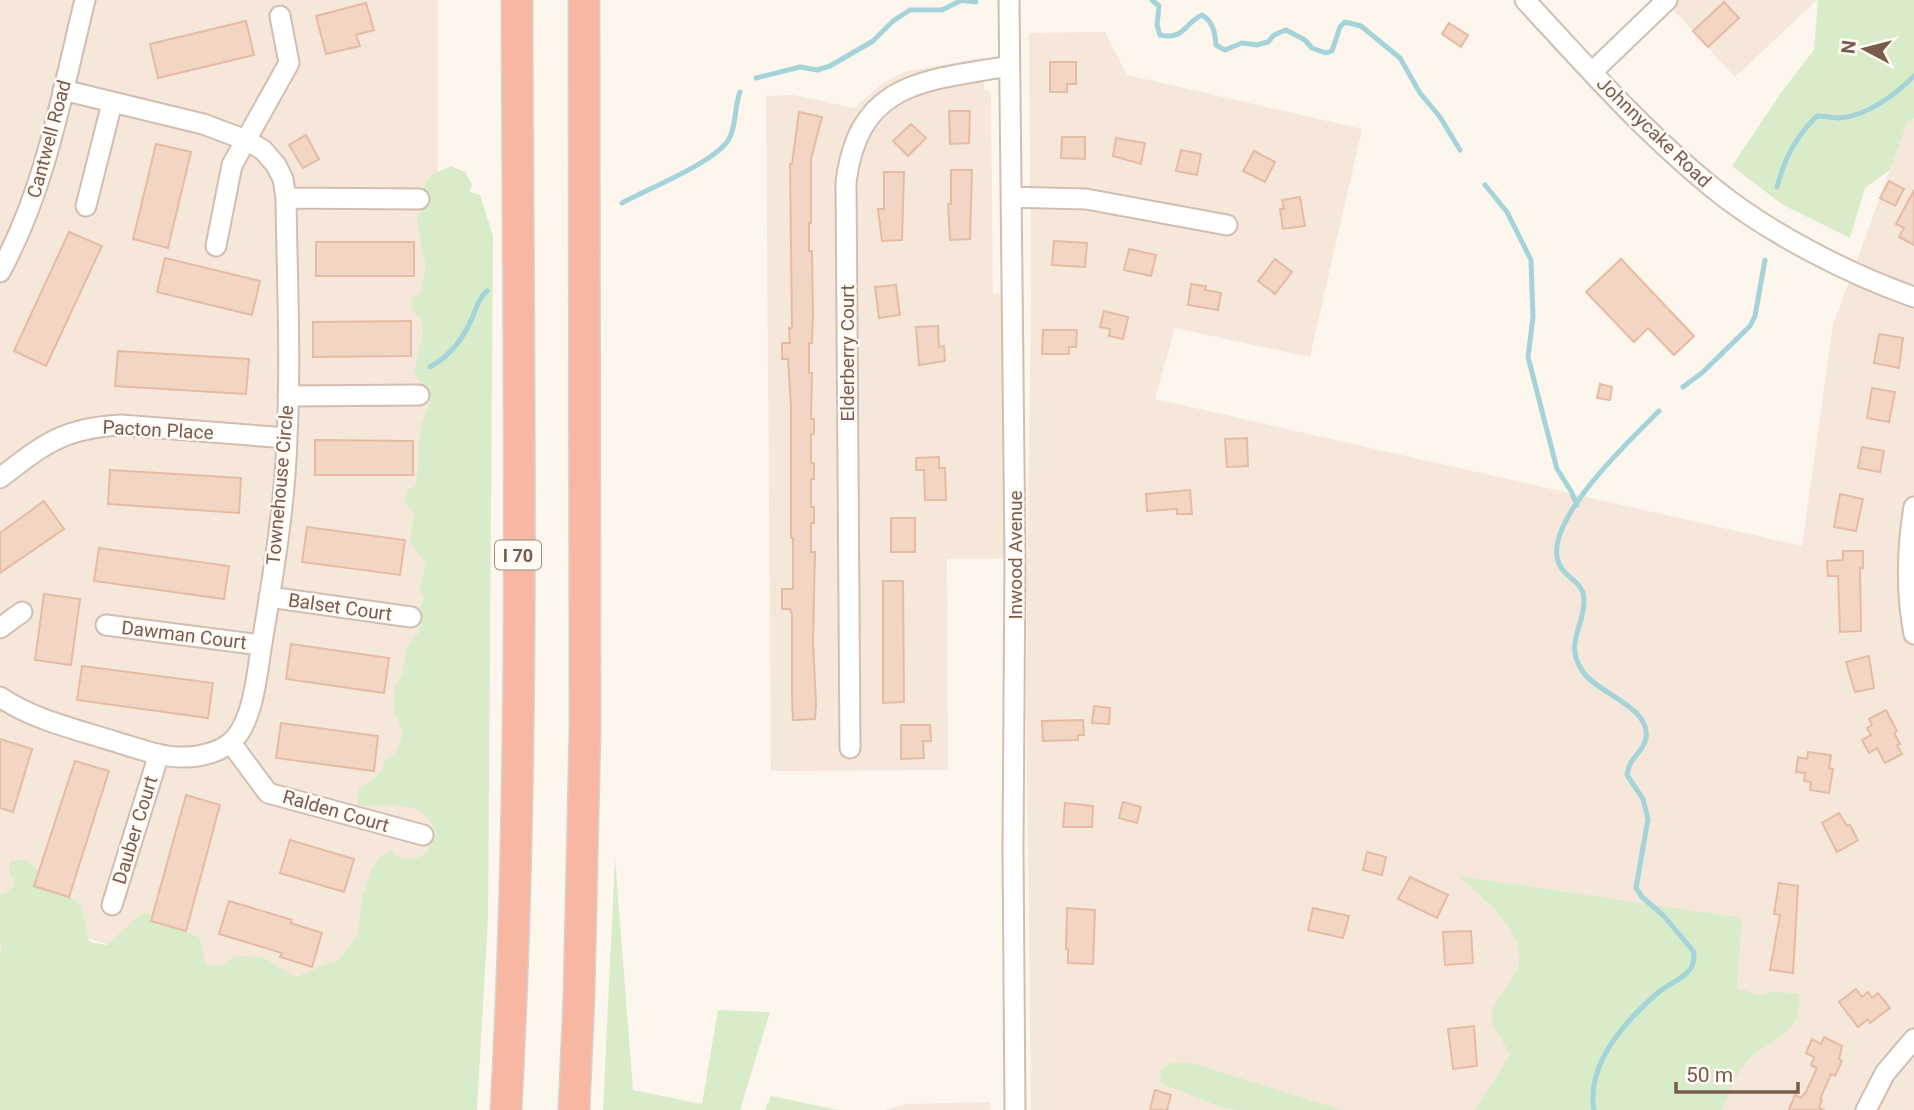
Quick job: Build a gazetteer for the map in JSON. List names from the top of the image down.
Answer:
{
  "streets": {
    "highway": ["I 70"],
    "street": [
      "Johnnycake Road",
      "Cantwell Road",
      "Elderberry Court",
      "Pacton Place",
      "Townehouse Circle",
      "Inwood Avenue",
      "Balset Court",
      "Dawman Court",
      "Ralden Court",
      "Dauber Court"
    ]
  },
  "crossings": [
    ["Cantwell Road", "Townehouse Circle"],
    ["Elderberry Court", "Inwood Avenue"],
    ["Pacton Place", "Townehouse Circle"],
    ["Townehouse Circle", "Balset Court"],
    ["Townehouse Circle", "Dawman Court"],
    ["Townehouse Circle", "Ralden Court"]
  ],
  "scale_bar": "50 m",
  "north": "left"
}
